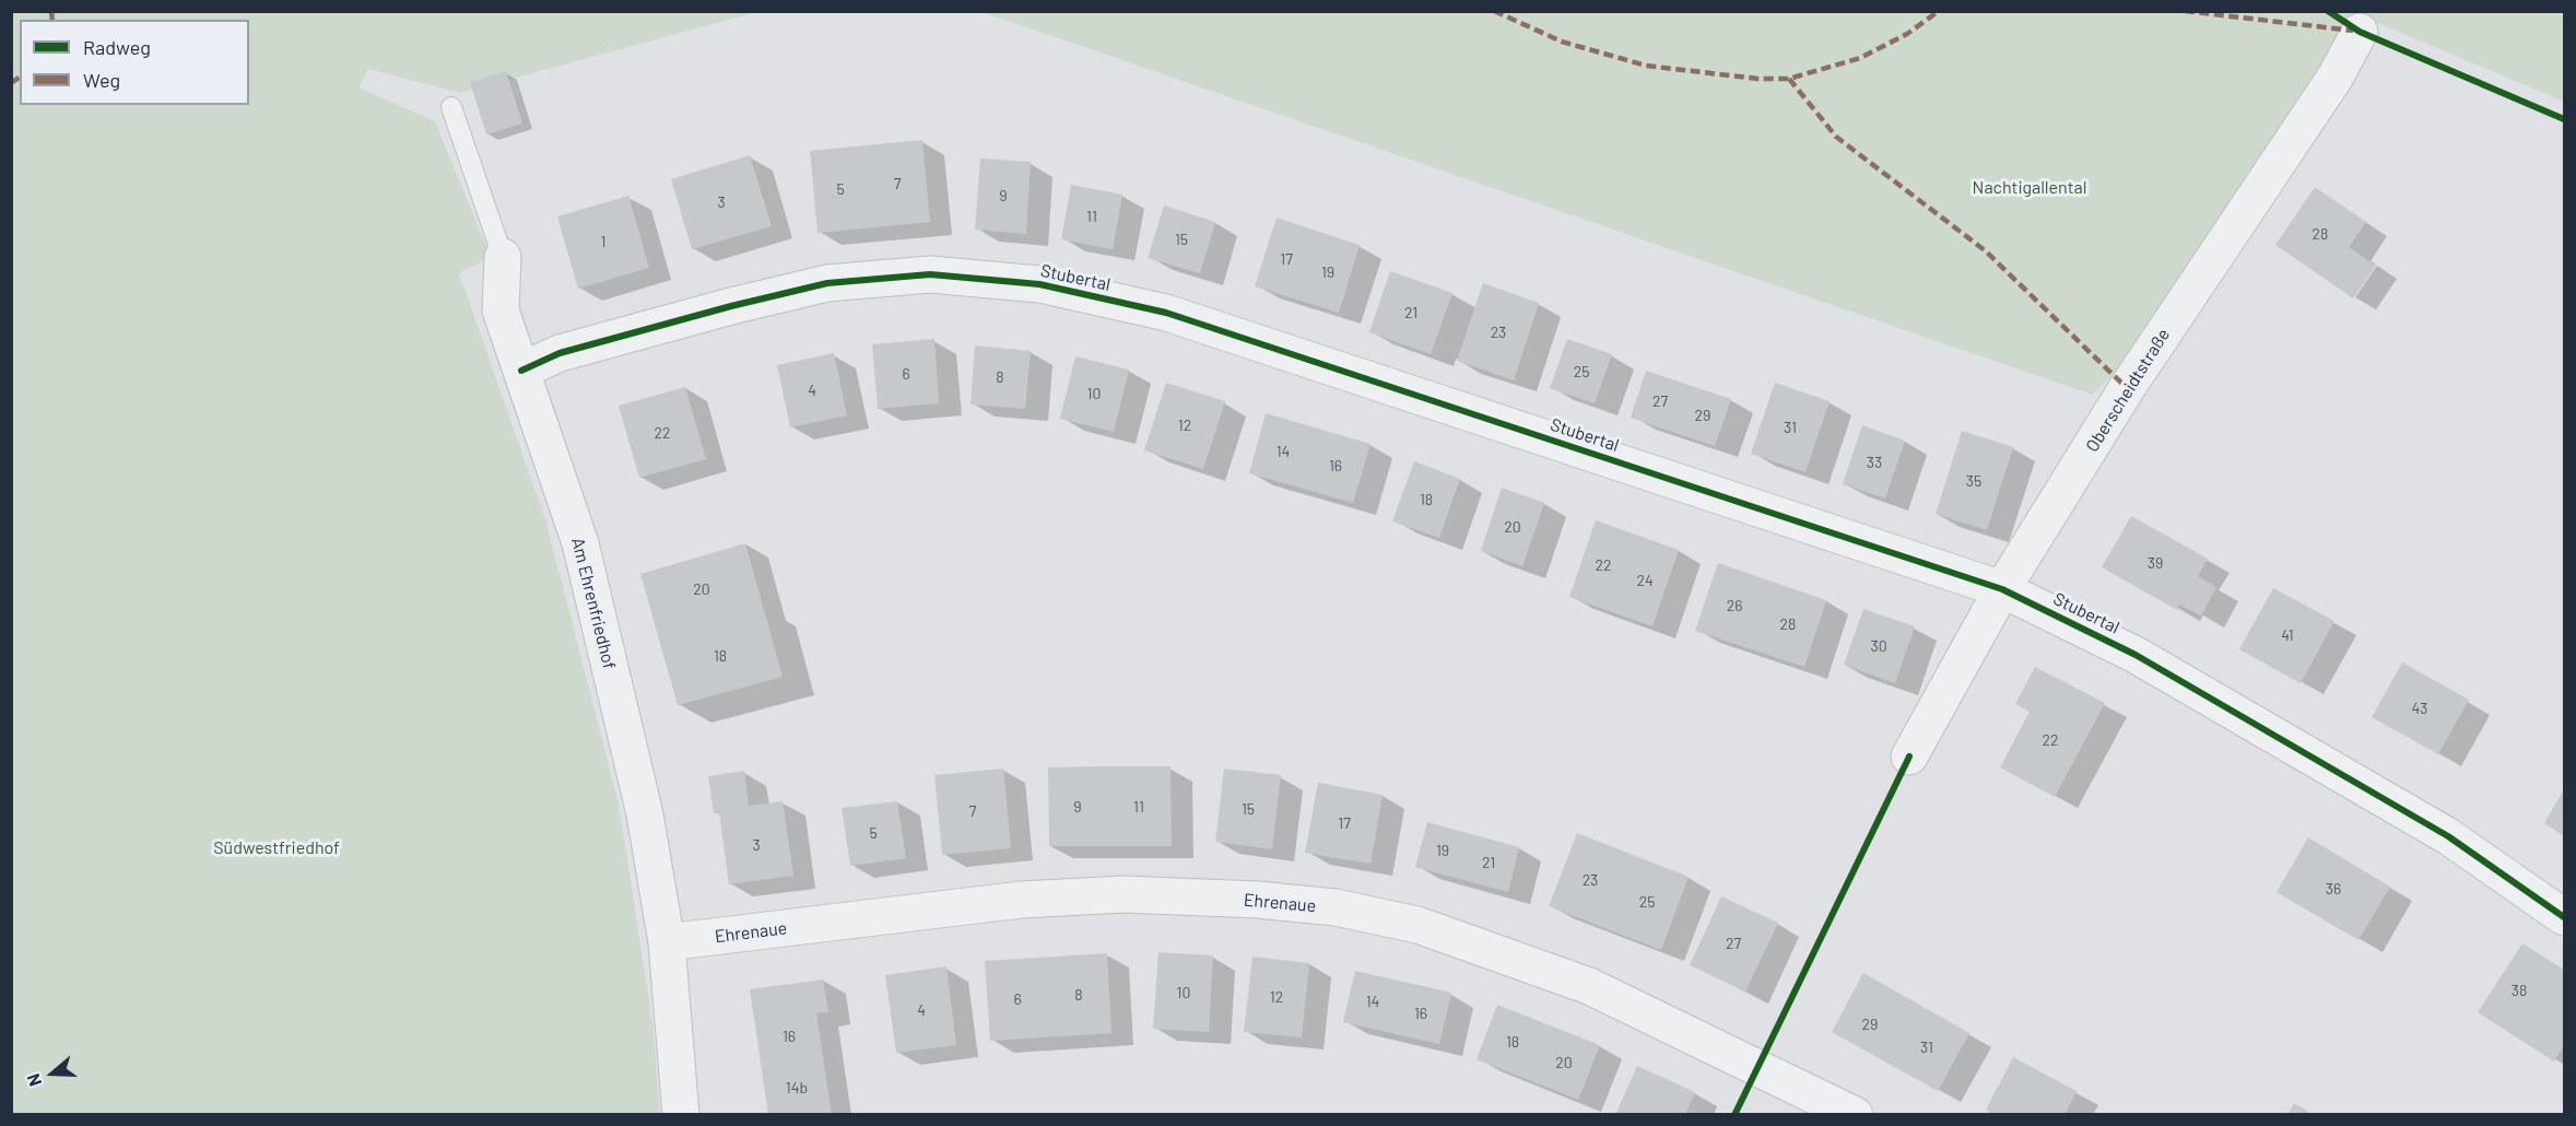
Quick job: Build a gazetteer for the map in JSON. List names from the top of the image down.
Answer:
{
  "streets": {
    "street": [
      "Stubertal",
      "Oberscheidtstraße",
      "Am Ehrenfriedhof",
      "Ehrenaue"
    ]
  },
  "crossings": [
    ["Stubertal", "Oberscheidtstraße"],
    ["Stubertal", "Am Ehrenfriedhof"],
    ["Am Ehrenfriedhof", "Ehrenaue"]
  ],
  "parks": ["Nachtigallental", "Südwestfriedhof"],
  "house_numbers": [
    "7",
    "5",
    "9",
    "3",
    "11",
    "28",
    "15",
    "1",
    "17",
    "19",
    "21",
    "23",
    "25",
    "6",
    "8",
    "4",
    "10",
    "27",
    "29",
    "12",
    "31",
    "22",
    "14",
    "33",
    "16",
    "35",
    "18",
    "20",
    "39",
    "22",
    "24",
    "20",
    "26",
    "28",
    "41",
    "30",
    "18",
    "43",
    "22",
    "9",
    "11",
    "15",
    "7",
    "17",
    "5",
    "3",
    "19",
    "21",
    "23",
    "36",
    "25",
    "27",
    "38",
    "10",
    "8",
    "12",
    "6",
    "14",
    "4",
    "16",
    "29",
    "16",
    "18",
    "31",
    "20",
    "14b"
  ],
  "legend": ["Radweg", "Weg"],
  "north": "left"
}
